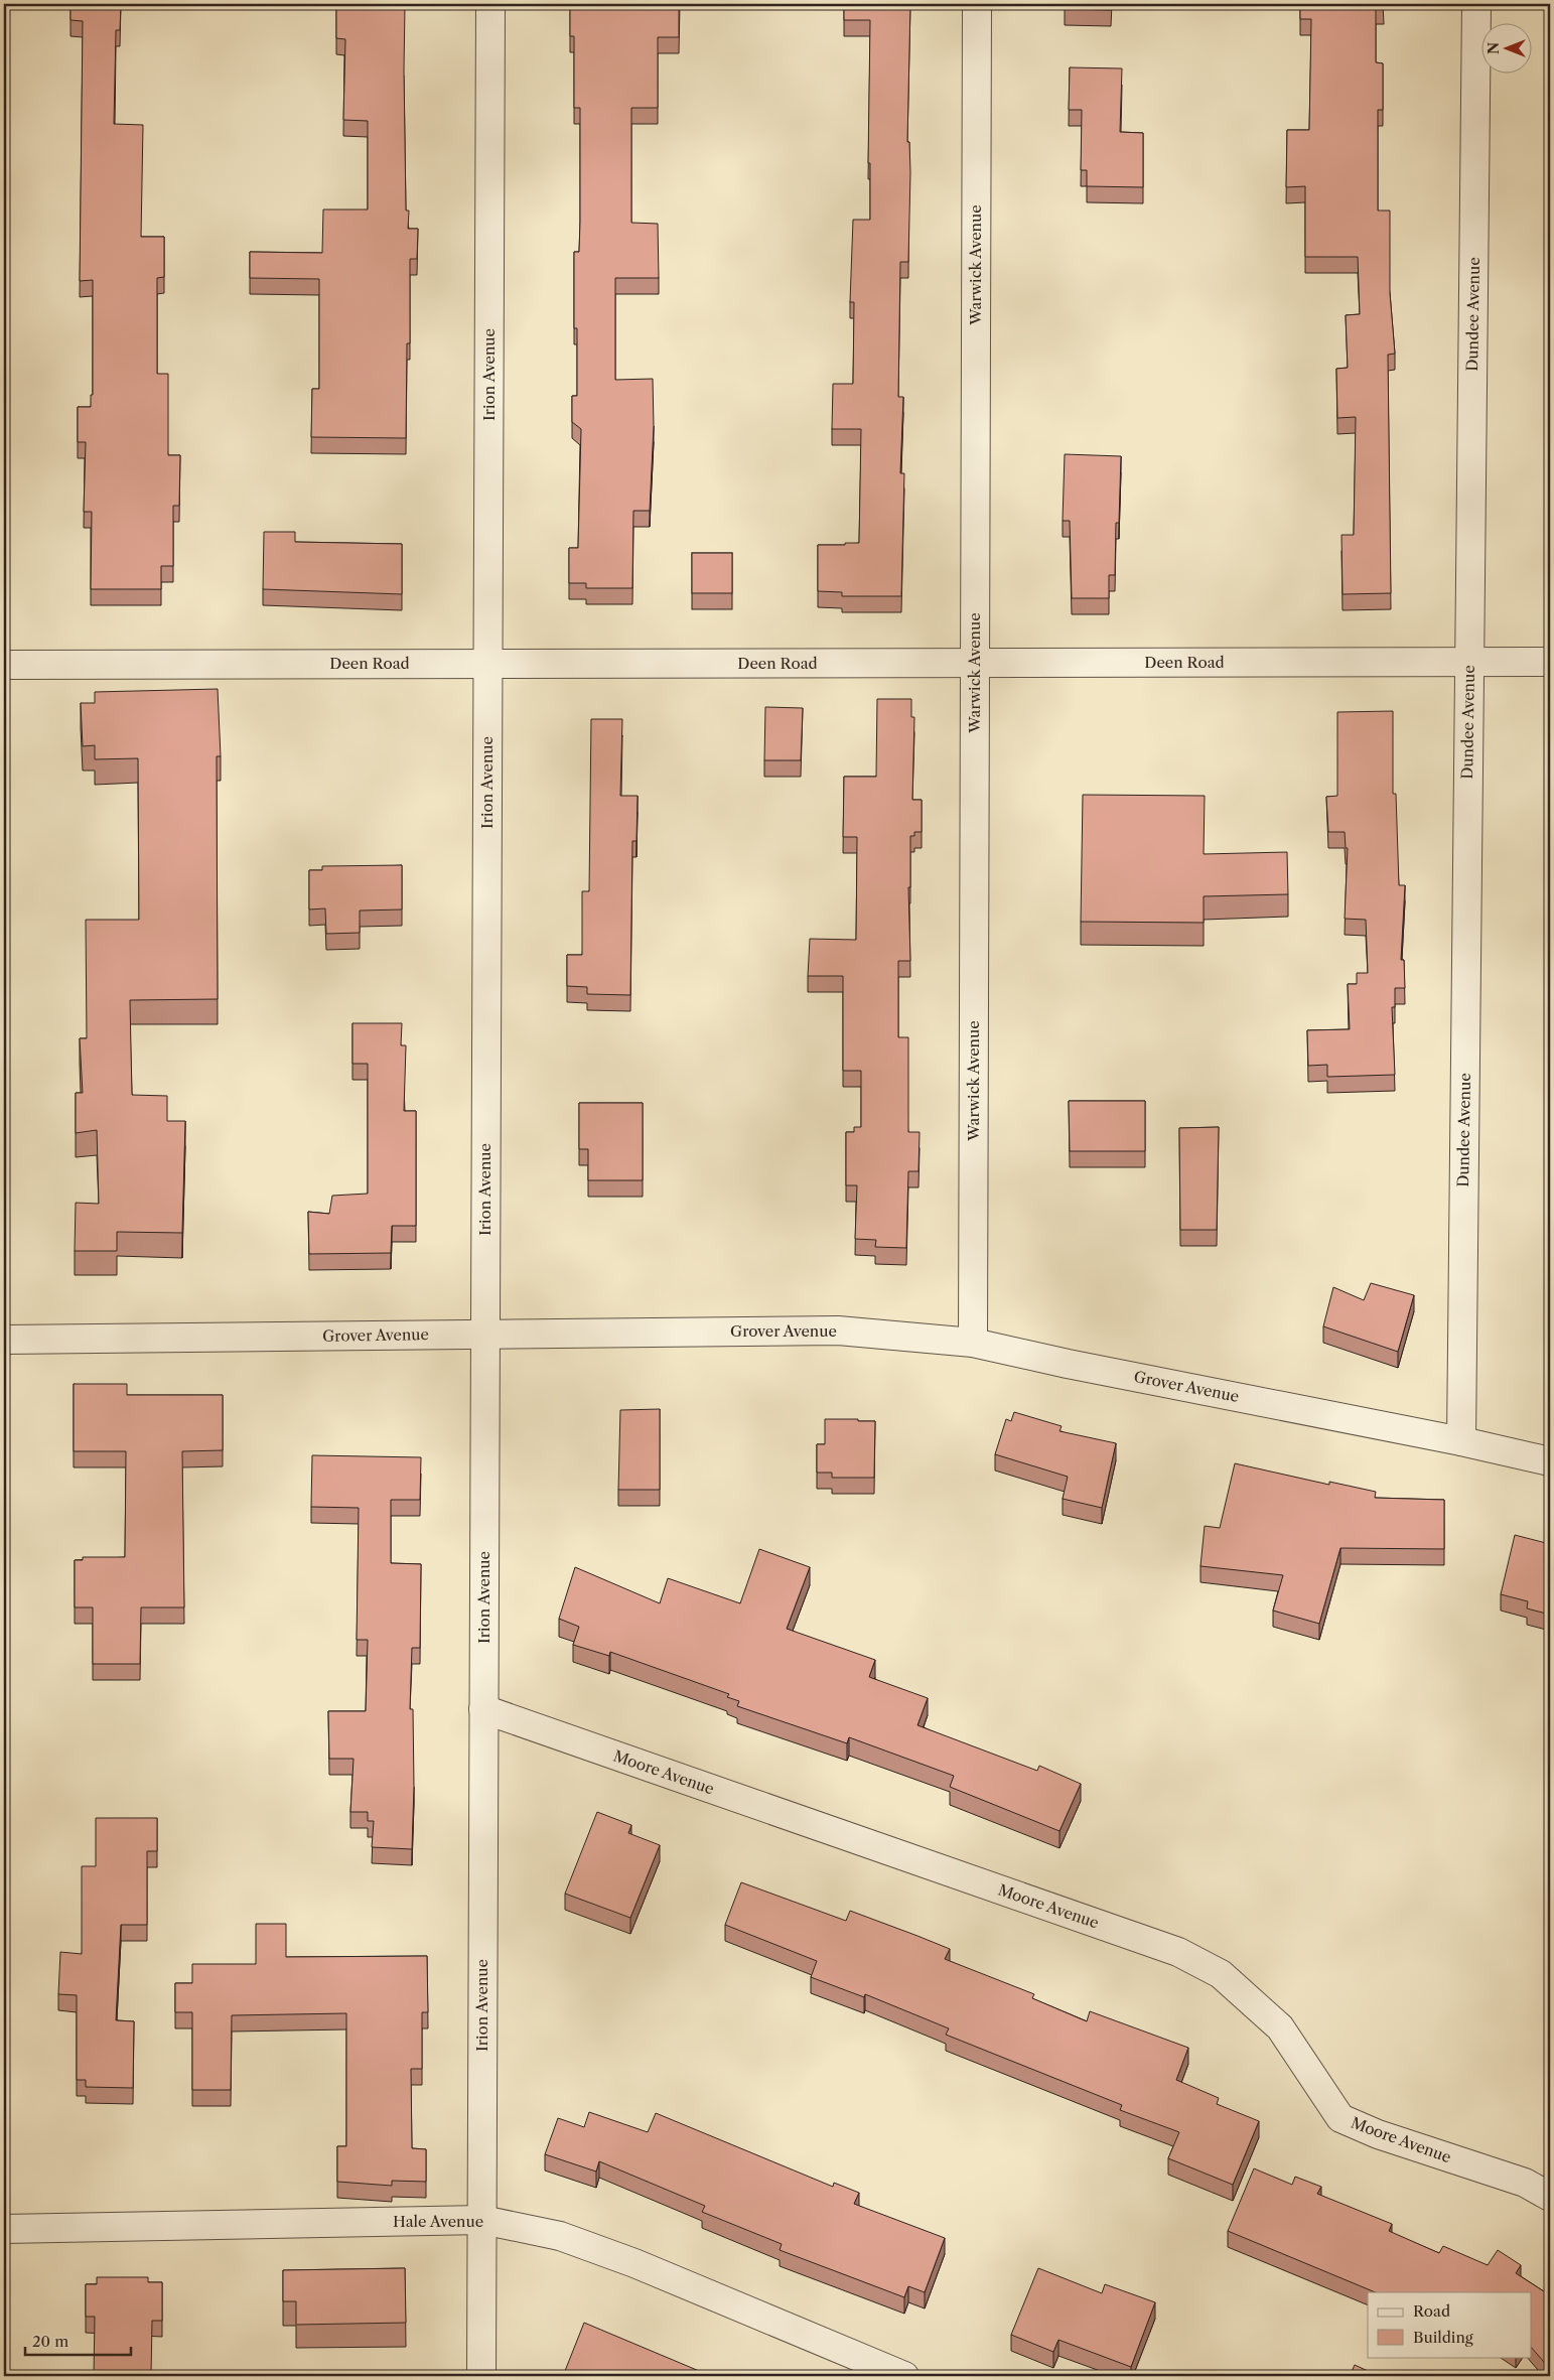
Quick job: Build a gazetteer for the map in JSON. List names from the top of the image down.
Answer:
{
  "streets": {
    "street": [
      "Warwick Avenue",
      "Dundee Avenue",
      "Irion Avenue",
      "Deen Road",
      "Grover Avenue",
      "Moore Avenue",
      "Hale Avenue"
    ]
  },
  "crossings": [
    ["Warwick Avenue", "Deen Road"],
    ["Warwick Avenue", "Grover Avenue"],
    ["Dundee Avenue", "Deen Road"],
    ["Dundee Avenue", "Grover Avenue"],
    ["Irion Avenue", "Deen Road"],
    ["Irion Avenue", "Grover Avenue"],
    ["Irion Avenue", "Moore Avenue"],
    ["Irion Avenue", "Hale Avenue"]
  ],
  "legend": ["Road", "Building"],
  "scale_bar": "20 m",
  "north": "left"
}
